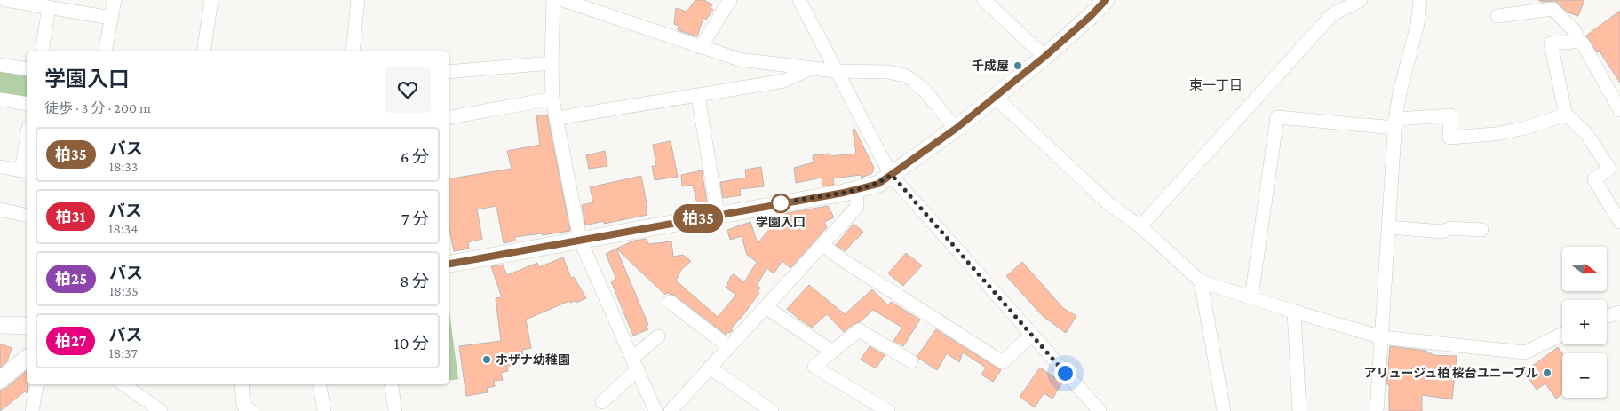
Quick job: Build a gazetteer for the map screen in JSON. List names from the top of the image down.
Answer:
{
  "districts": ["東一丁目"],
  "places": [
    "千成屋",
    "学園入口",
    "ホザナ幼稚園",
    "アリュージュ柏 桜台ユニーブル"
  ],
  "lines": ["bus line 柏35"],
  "north": "right",
  "page": {
    "on_map": "柏35",
    "heading": ["学園入口", "徒歩 · 3 分 · 200 m"],
    "list": [
      {
        "mark": "柏35",
        "name": "バス",
        "note": "18:33",
        "value": "6 分"
      },
      {
        "mark": "柏31",
        "name": "バス",
        "note": "18:34",
        "value": "7 分"
      },
      {
        "mark": "柏25",
        "name": "バス",
        "note": "18:35",
        "value": "8 分"
      },
      {
        "mark": "柏27",
        "name": "バス",
        "note": "18:37",
        "value": "10 分"
      }
    ],
    "map_buttons": ["+", "−"]
  }
}
